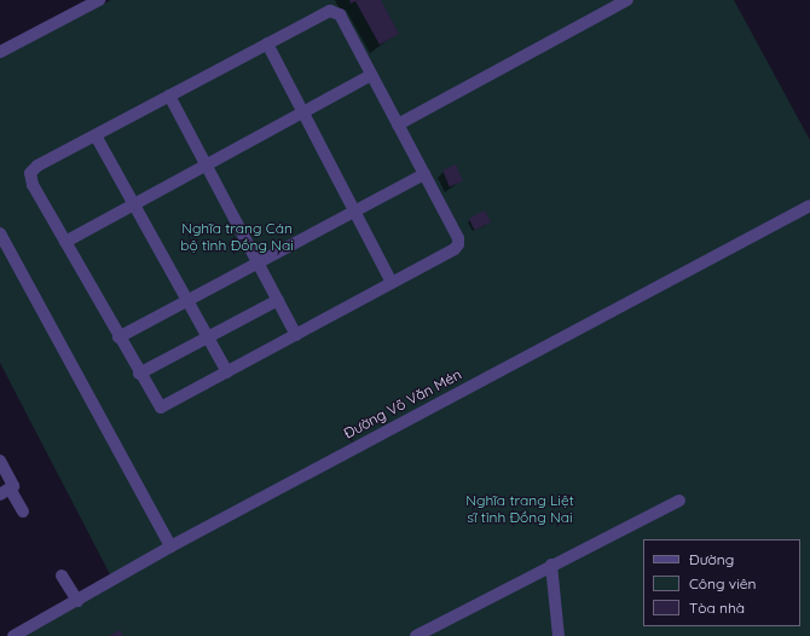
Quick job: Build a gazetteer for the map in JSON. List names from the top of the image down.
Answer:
{
  "streets": {
    "street": ["Đường Võ Văn Mén"]
  },
  "parks": ["Nghĩa trang Cán bộ tỉnh Đồng Nai", "Nghĩa trang Liệt sĩ tỉnh Đồng Nai"],
  "legend": ["Đường", "Công viên", "Tòa nhà"]
}
